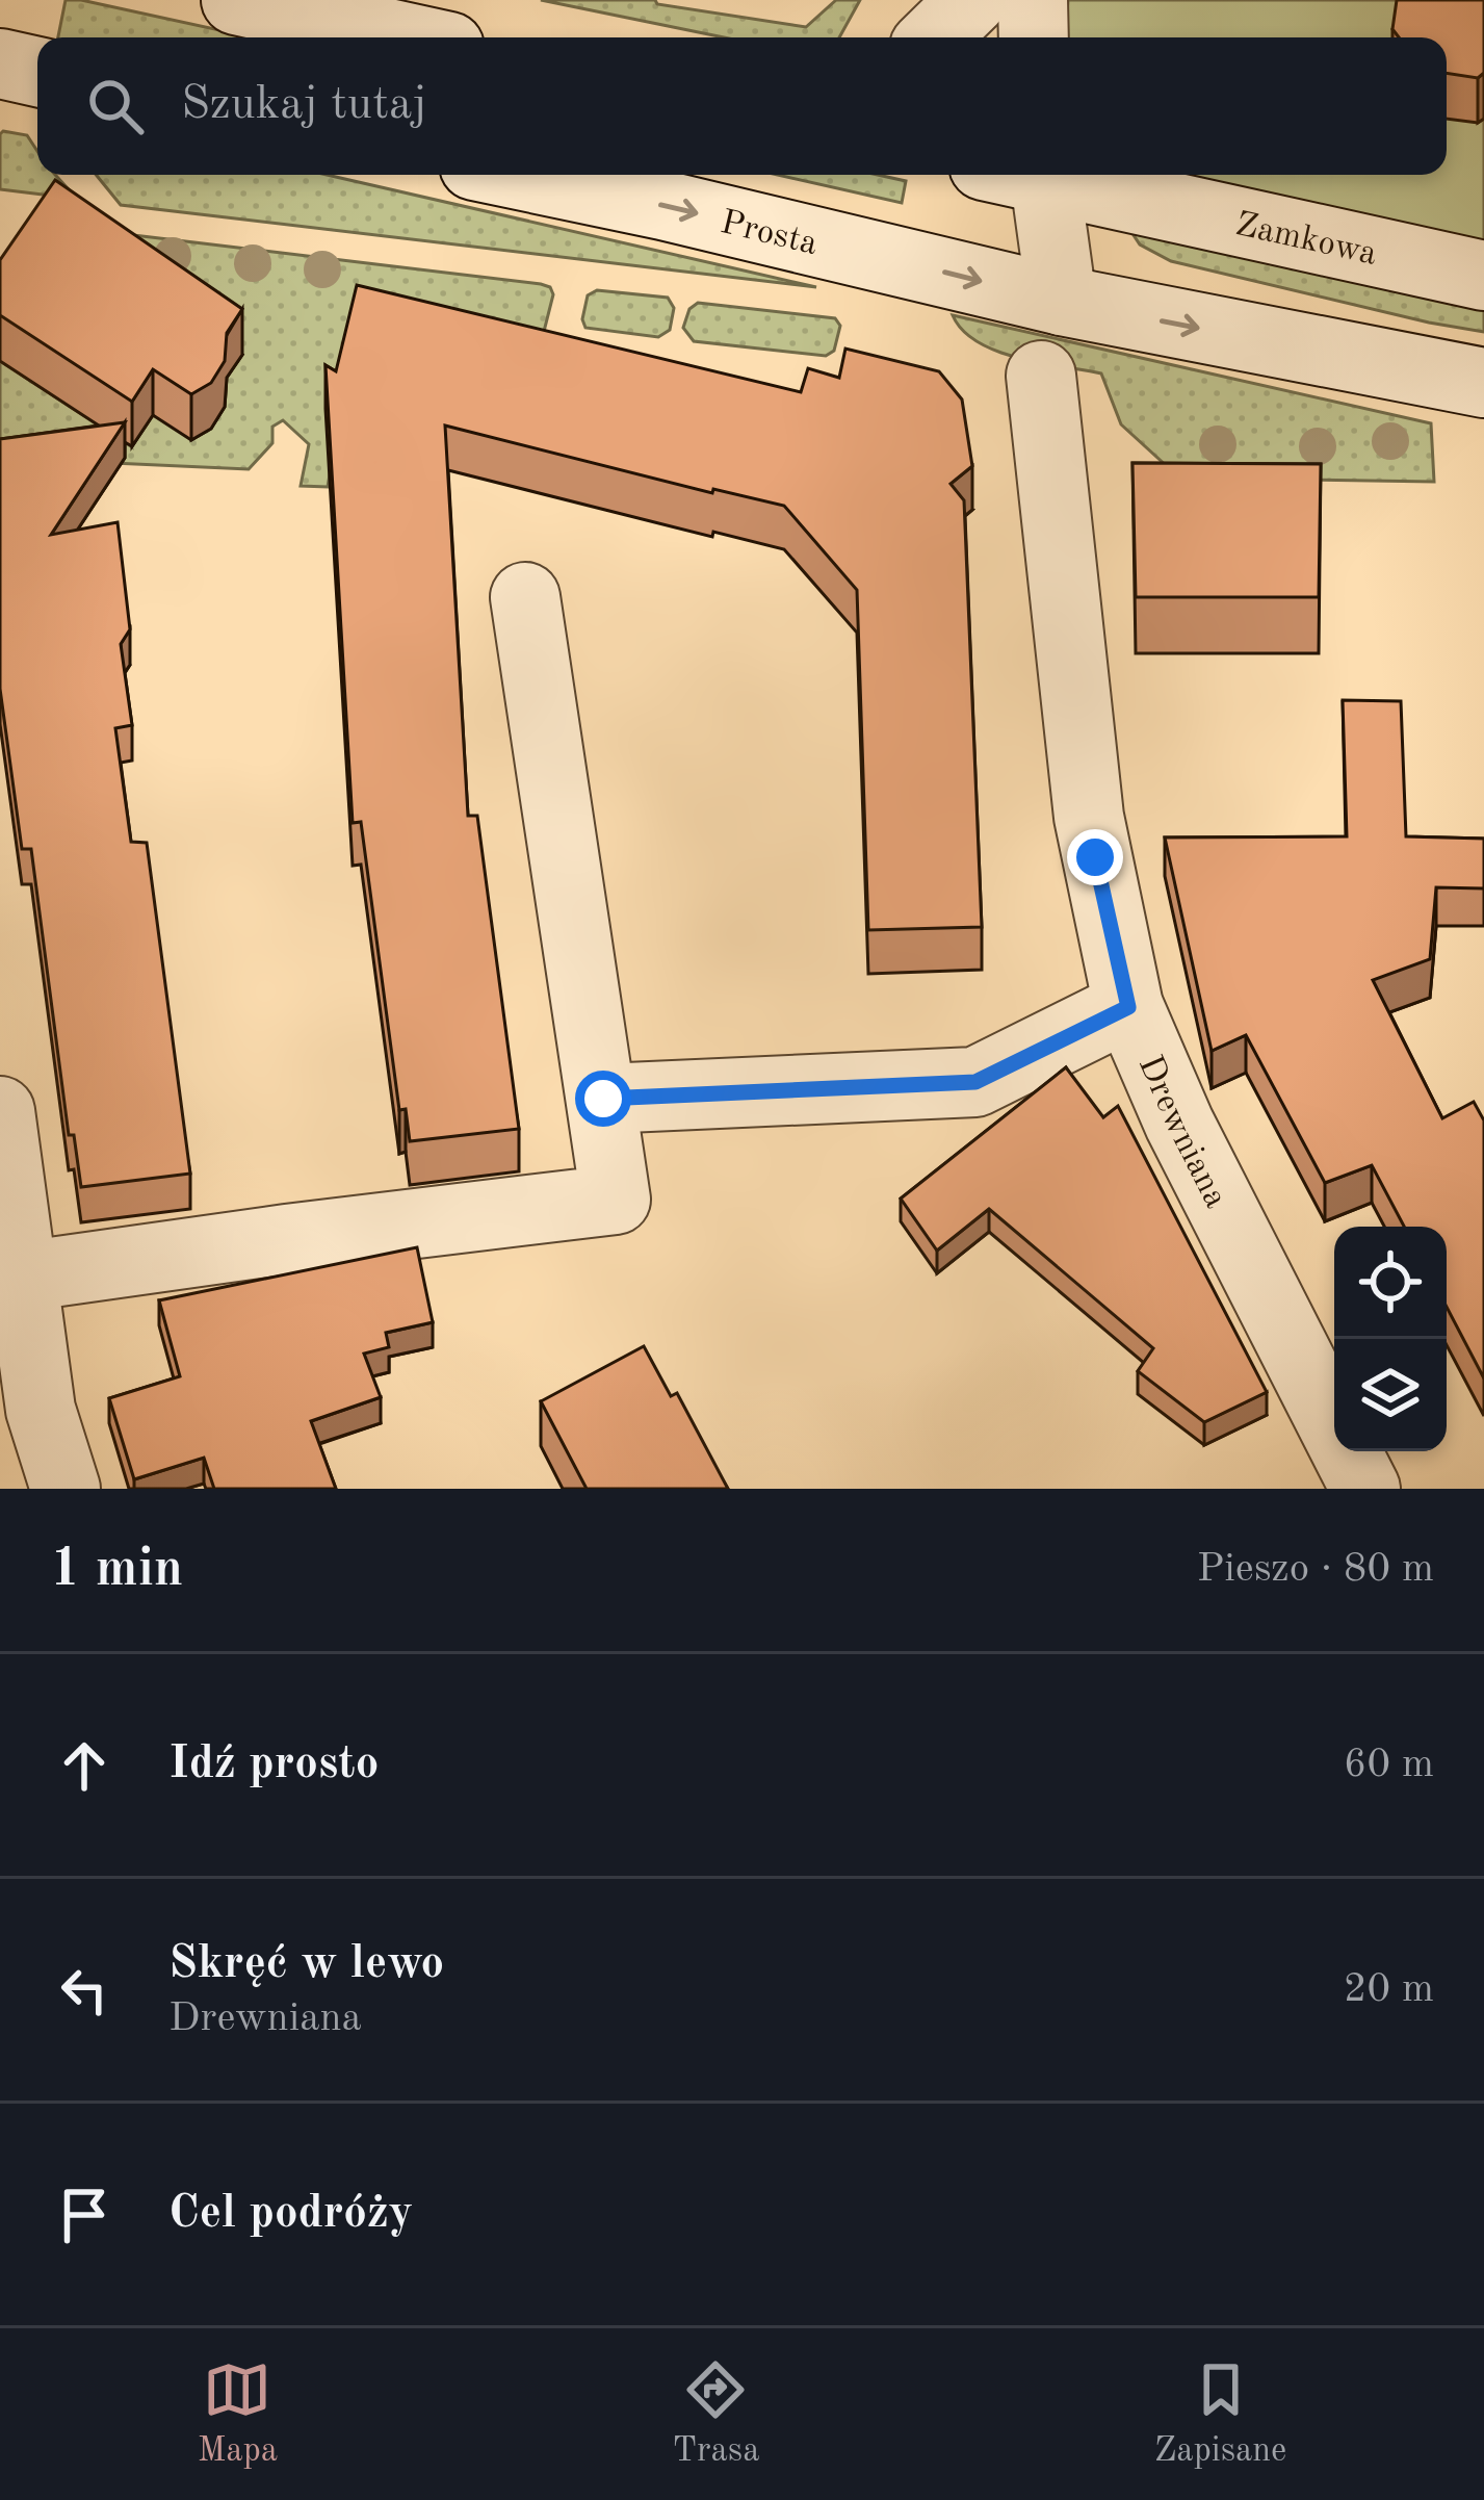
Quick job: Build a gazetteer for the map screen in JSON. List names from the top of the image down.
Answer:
{
  "streets": {
    "street": ["Prosta", "Zamkowa", "Drewniana"]
  },
  "one_way": ["Prosta"],
  "page": {
    "search": "Szukaj tutaj",
    "heading": ["1 min", "Pieszo · 80 m"],
    "list": [
      ["Idź prosto", "60 m"],
      ["Skręć w lewo", "Drewniana", "20 m"],
      "Cel podróży"
    ],
    "nav": ["Mapa", "Trasa", "Zapisane"]
  }
}
